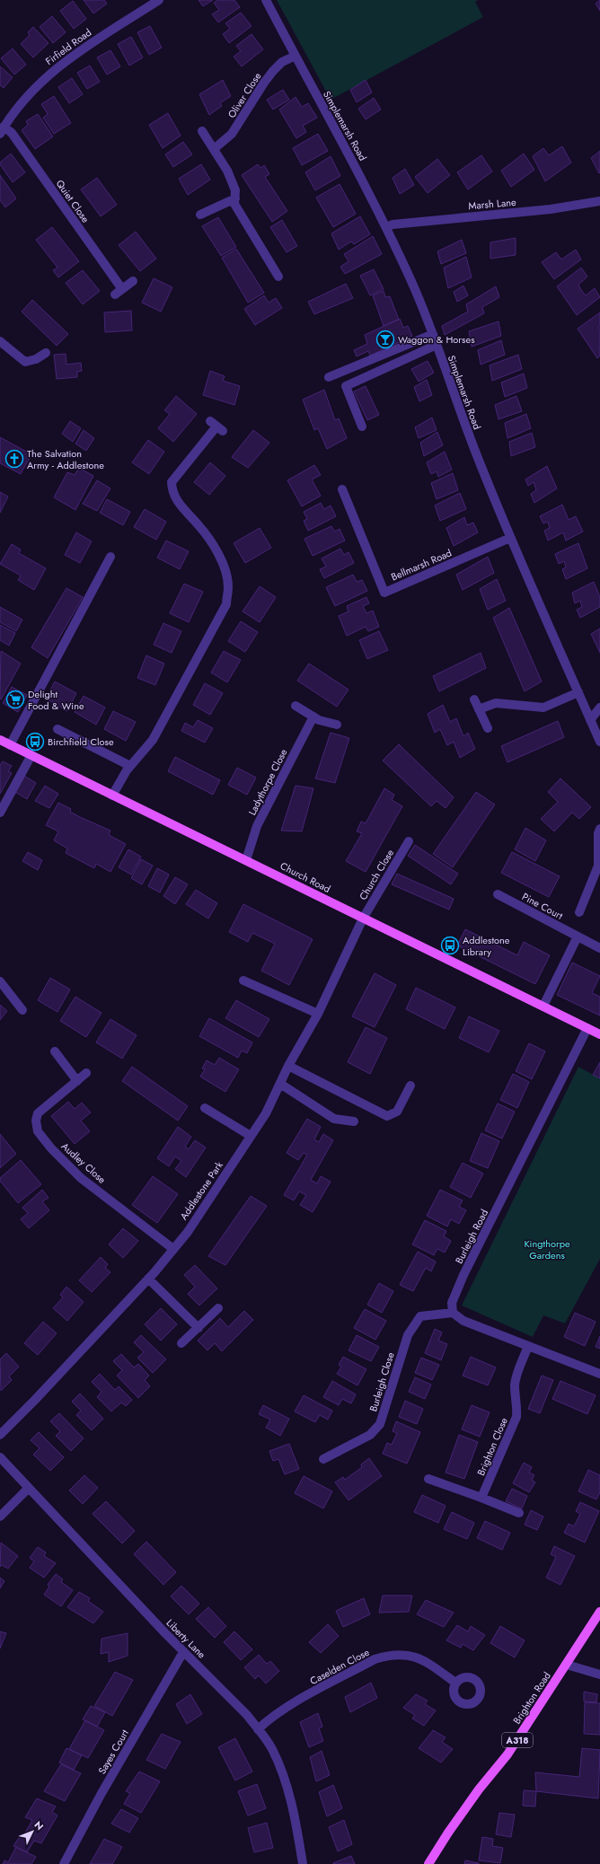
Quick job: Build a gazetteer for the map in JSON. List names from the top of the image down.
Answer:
{
  "streets": {
    "main road": ["Church Road", "Brighton Road", "A318"],
    "street": [
      "Firfield Road",
      "Oliver Close",
      "Simplemarsh Road",
      "Quiet Close",
      "Marsh Lane",
      "Bellmarsh Road",
      "Ladythorpe Close",
      "Church Close",
      "Pine Court",
      "Audley Close",
      "Addlestone Park",
      "Burleigh Road",
      "Burleigh Close",
      "Brighton Close",
      "Liberty Lane",
      "Caselden Close",
      "Sayes Court"
    ]
  },
  "crossings": [
    ["Firfield Road", "Quiet Close"],
    ["Oliver Close", "Simplemarsh Road"],
    ["Simplemarsh Road", "Marsh Lane"],
    ["Simplemarsh Road", "Bellmarsh Road"],
    ["Ladythorpe Close", "Church Road"],
    ["Church Close", "Church Road"],
    ["Church Close", "Addlestone Park"],
    ["Church Road", "Addlestone Park"],
    ["Church Road", "Burleigh Road"],
    ["Audley Close", "Addlestone Park"],
    ["Burleigh Road", "Burleigh Close"],
    ["Liberty Lane", "Caselden Close"],
    ["Liberty Lane", "Sayes Court"]
  ],
  "parks": ["Kingthorpe Gardens"],
  "places": {
    "bar": ["Waggon & Horses"],
    "church": ["The Salvation Army - Addlestone"],
    "supermarket": ["Delight Food & Wine"],
    "bus stop": ["Birchfield Close", "Addlestone Library"]
  },
  "north": "top right"
}
